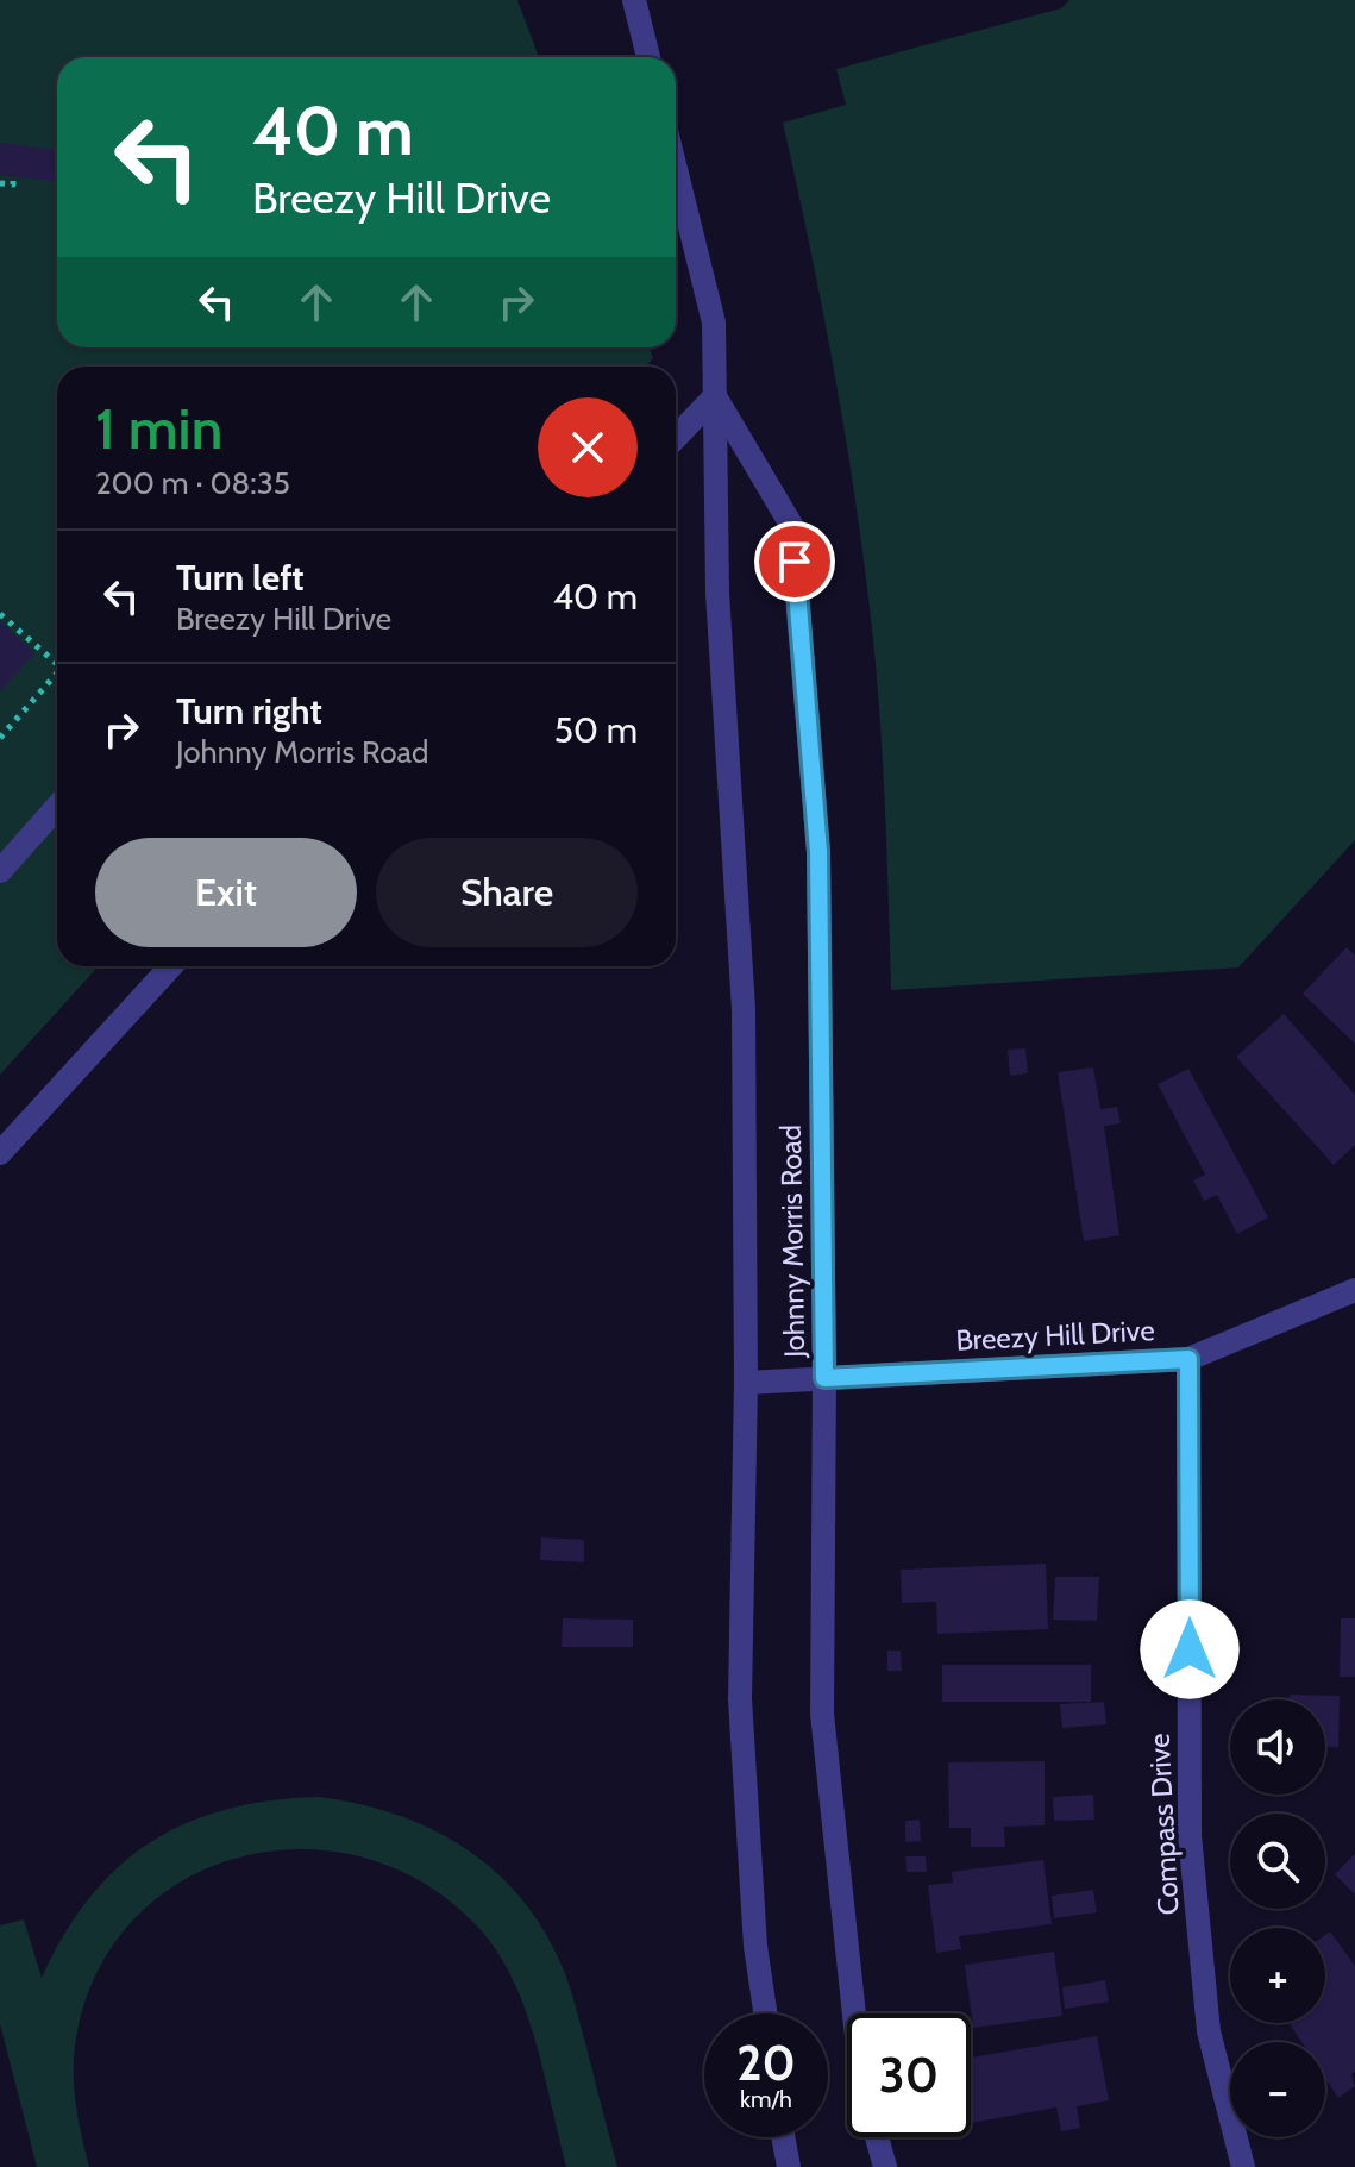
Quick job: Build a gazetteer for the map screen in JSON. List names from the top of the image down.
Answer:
{
  "streets": {
    "street": ["Johnny Morris Road", "Breezy Hill Drive", "Compass Drive"]
  },
  "crossings": [
    ["Johnny Morris Road", "Breezy Hill Drive"],
    ["Breezy Hill Drive", "Compass Drive"]
  ],
  "page": {
    "turn": ["40 m", "Breezy Hill Drive"],
    "heading": ["1 min", "200 m · 08:35"],
    "list": [
      {
        "name": "Turn left",
        "note": "Breezy Hill Drive",
        "value": "40 m"
      },
      {
        "name": "Turn right",
        "note": "Johnny Morris Road",
        "value": "50 m"
      }
    ],
    "buttons": ["Exit", "Share"],
    "map_buttons": ["+", "−"],
    "speed": "20 km/h",
    "limit": "30"
  }
}
